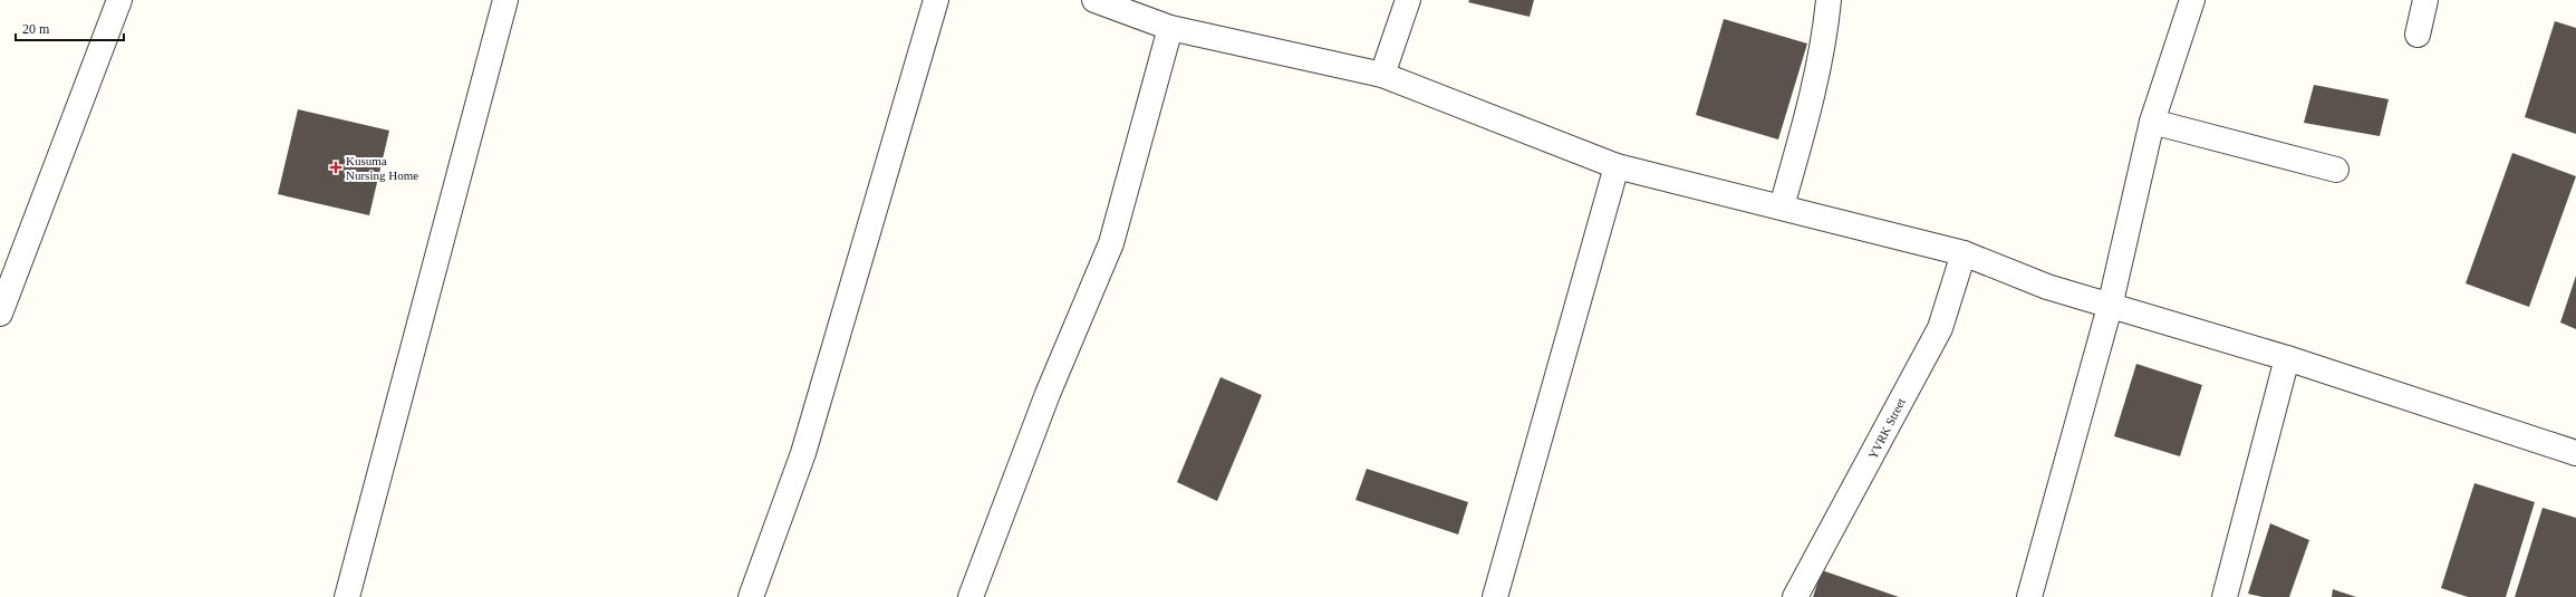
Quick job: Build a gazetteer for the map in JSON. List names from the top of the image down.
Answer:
{
  "streets": {
    "street": ["YVRK Street"]
  },
  "places": {
    "health": ["Kusuma Nursing Home"]
  },
  "scale_bar": "20 m"
}
